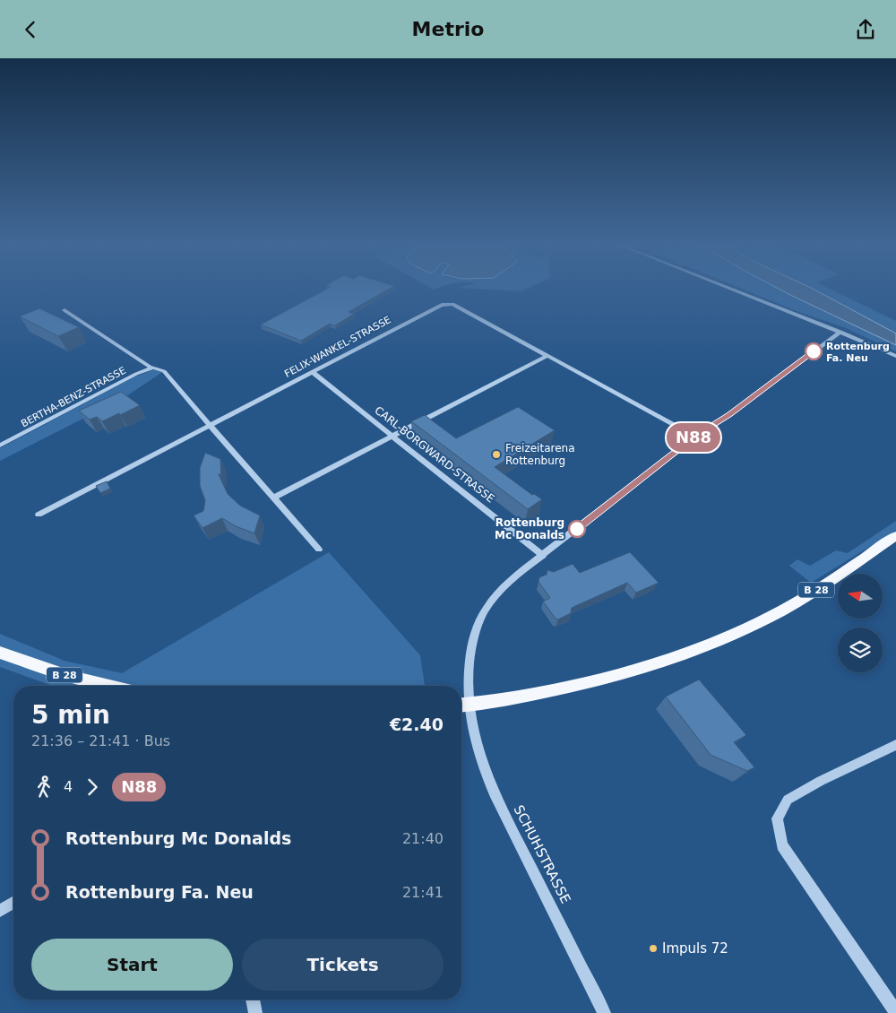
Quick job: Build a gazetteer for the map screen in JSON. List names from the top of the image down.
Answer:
{
  "streets": {
    "main road": ["B 28"],
    "street": [
      "FELIX-WANKEL-STRASSE",
      "BERTHA-BENZ-STRASSE",
      "CARL-BORGWARD-STRASSE",
      "SCHUHSTRASSE"
    ]
  },
  "crossings": [
    ["FELIX-WANKEL-STRASSE", "BERTHA-BENZ-STRASSE"],
    ["FELIX-WANKEL-STRASSE", "CARL-BORGWARD-STRASSE"],
    ["B 28", "SCHUHSTRASSE"]
  ],
  "places": [
    "Rottenburg Fa. Neu",
    "Freizeitarena Rottenburg",
    "Rottenburg Mc Donalds",
    "Impuls 72"
  ],
  "lines": ["bus line N88"],
  "north": "left",
  "page": {
    "header": "Metrio",
    "on_map": "N88",
    "heading": ["5 min", "21:36 – 21:41 · Bus", "€2.40"],
    "legs": ["4", "N88"],
    "list": [
      {
        "name": "Rottenburg Mc Donalds",
        "value": "21:40"
      },
      {
        "name": "Rottenburg Fa. Neu",
        "value": "21:41"
      }
    ],
    "buttons": ["Start", "Tickets"]
  }
}
